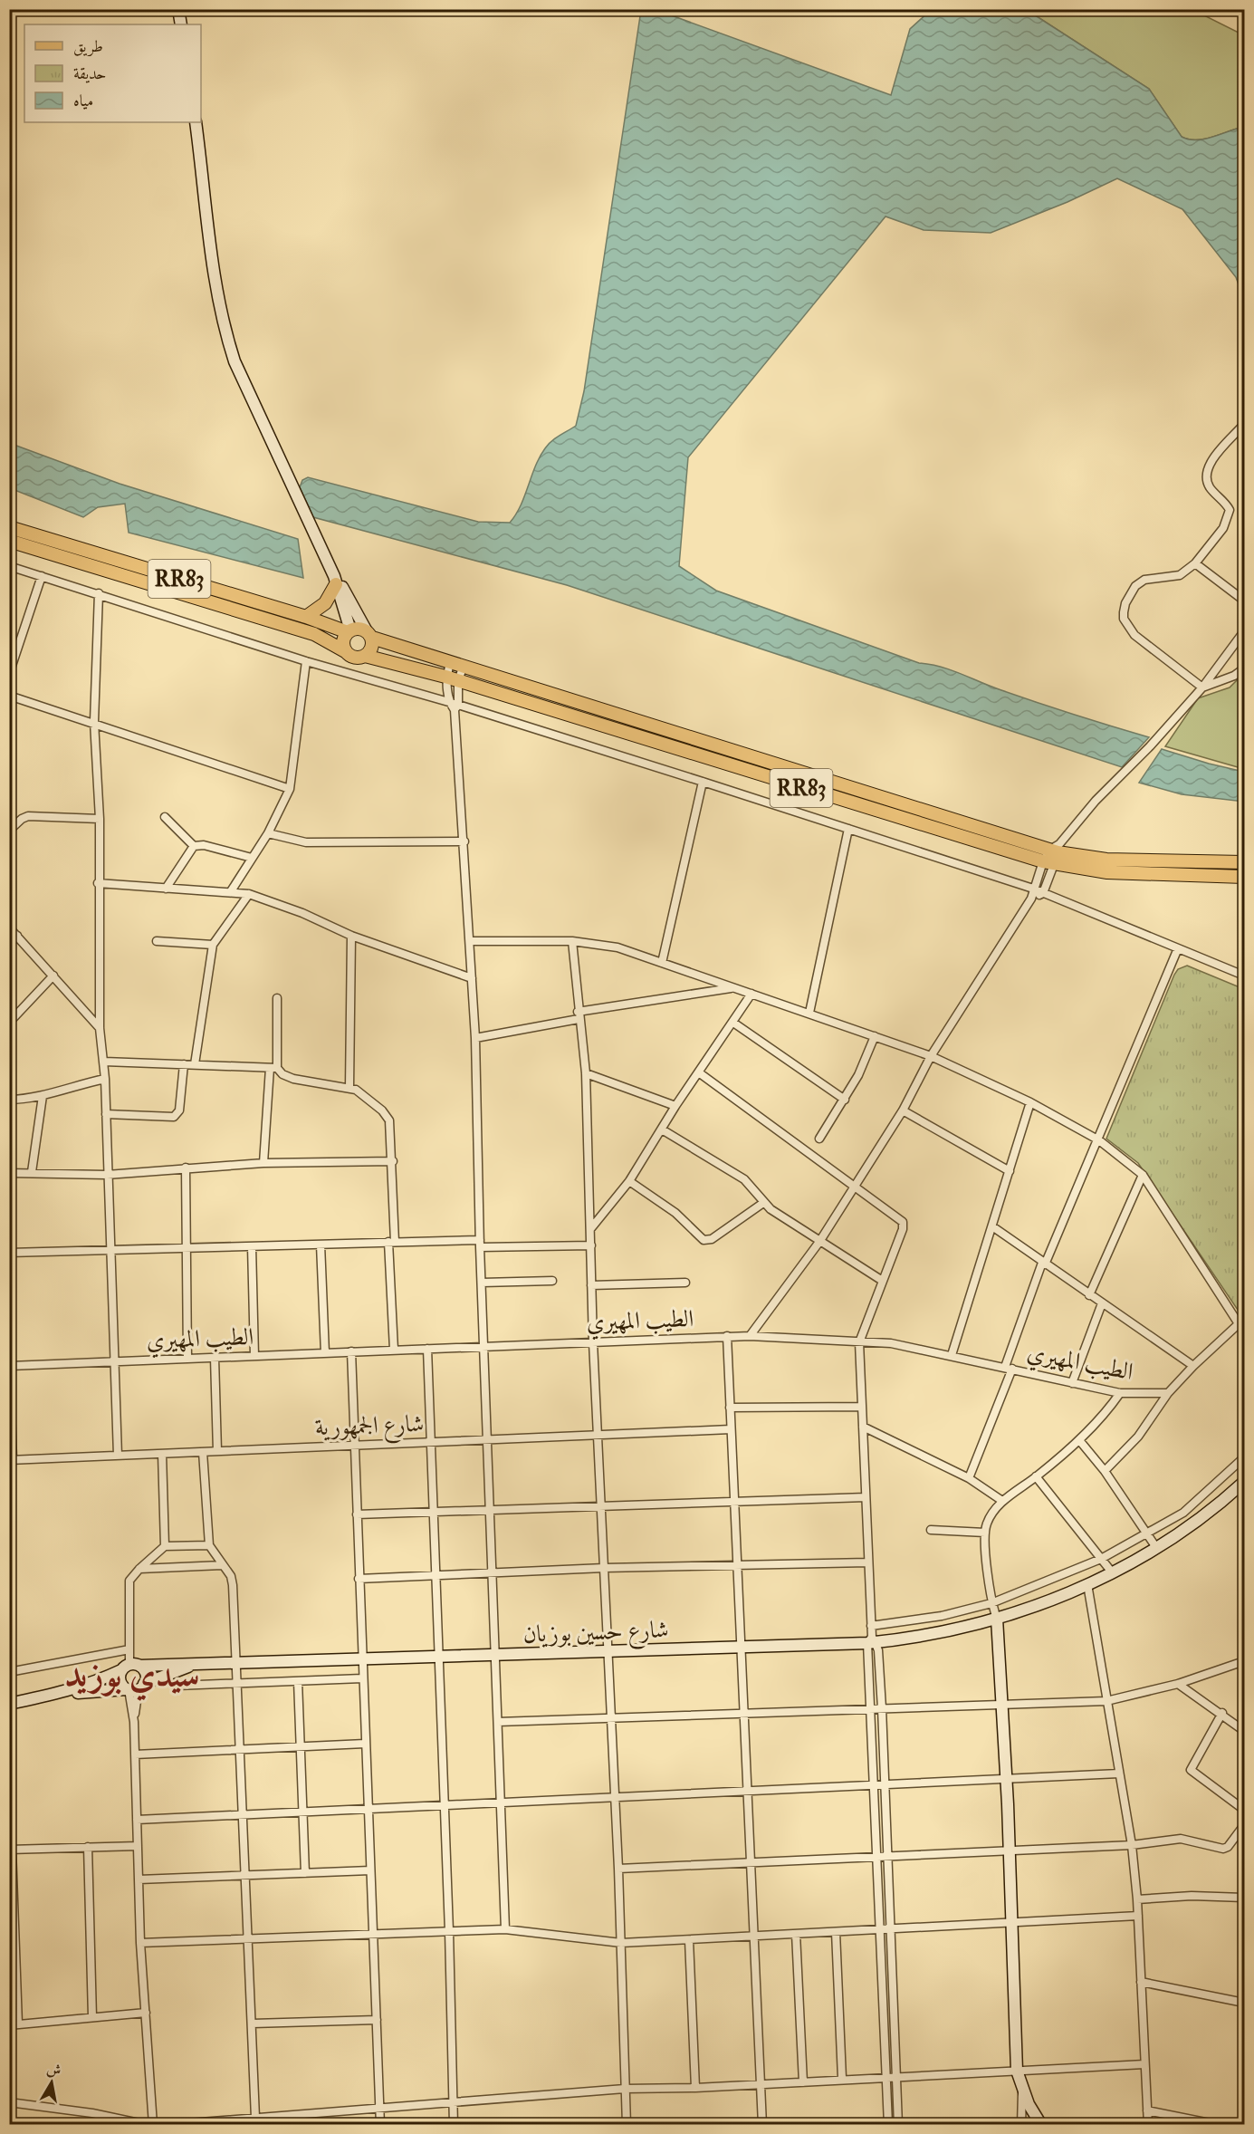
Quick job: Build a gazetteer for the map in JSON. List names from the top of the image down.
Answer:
{
  "streets": {
    "main road": ["RR83", "شارع حسين بوزيان"],
    "street": ["الطيب المهيري", "شارع الجمهورية"]
  },
  "districts": ["سيدي بوزيد"],
  "legend": ["طريق", "حديقة", "مياه"],
  "north": "top"
}
